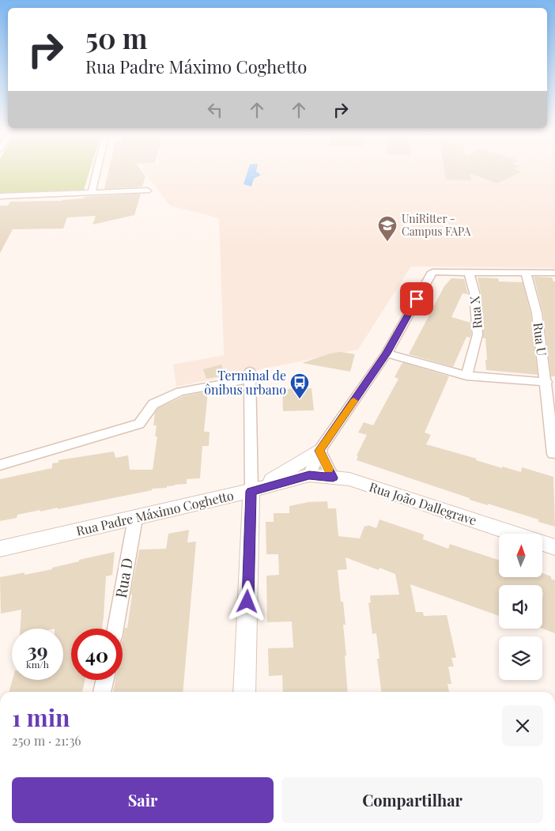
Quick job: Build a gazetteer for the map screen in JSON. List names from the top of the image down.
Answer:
{
  "streets": {
    "street": [
      "Rua X",
      "Rua U",
      "Rua João Dallegrave",
      "Rua Padre Máximo Coghetto",
      "Rua D"
    ]
  },
  "crossings": [
    ["Rua João Dallegrave", "Rua Padre Máximo Coghetto"],
    ["Rua Padre Máximo Coghetto", "Rua D"]
  ],
  "places": {
    "school or university": ["UniRitter - Campus FAPA"],
    "bus stop": ["Terminal de ônibus urbano"]
  },
  "north": "top",
  "page": {
    "turn": ["50 m", "Rua Padre Máximo Coghetto"],
    "speed": "39 km/h",
    "limit": "40",
    "heading": ["1 min", "250 m · 21:36"],
    "buttons": ["Sair", "Compartilhar"]
  }
}
